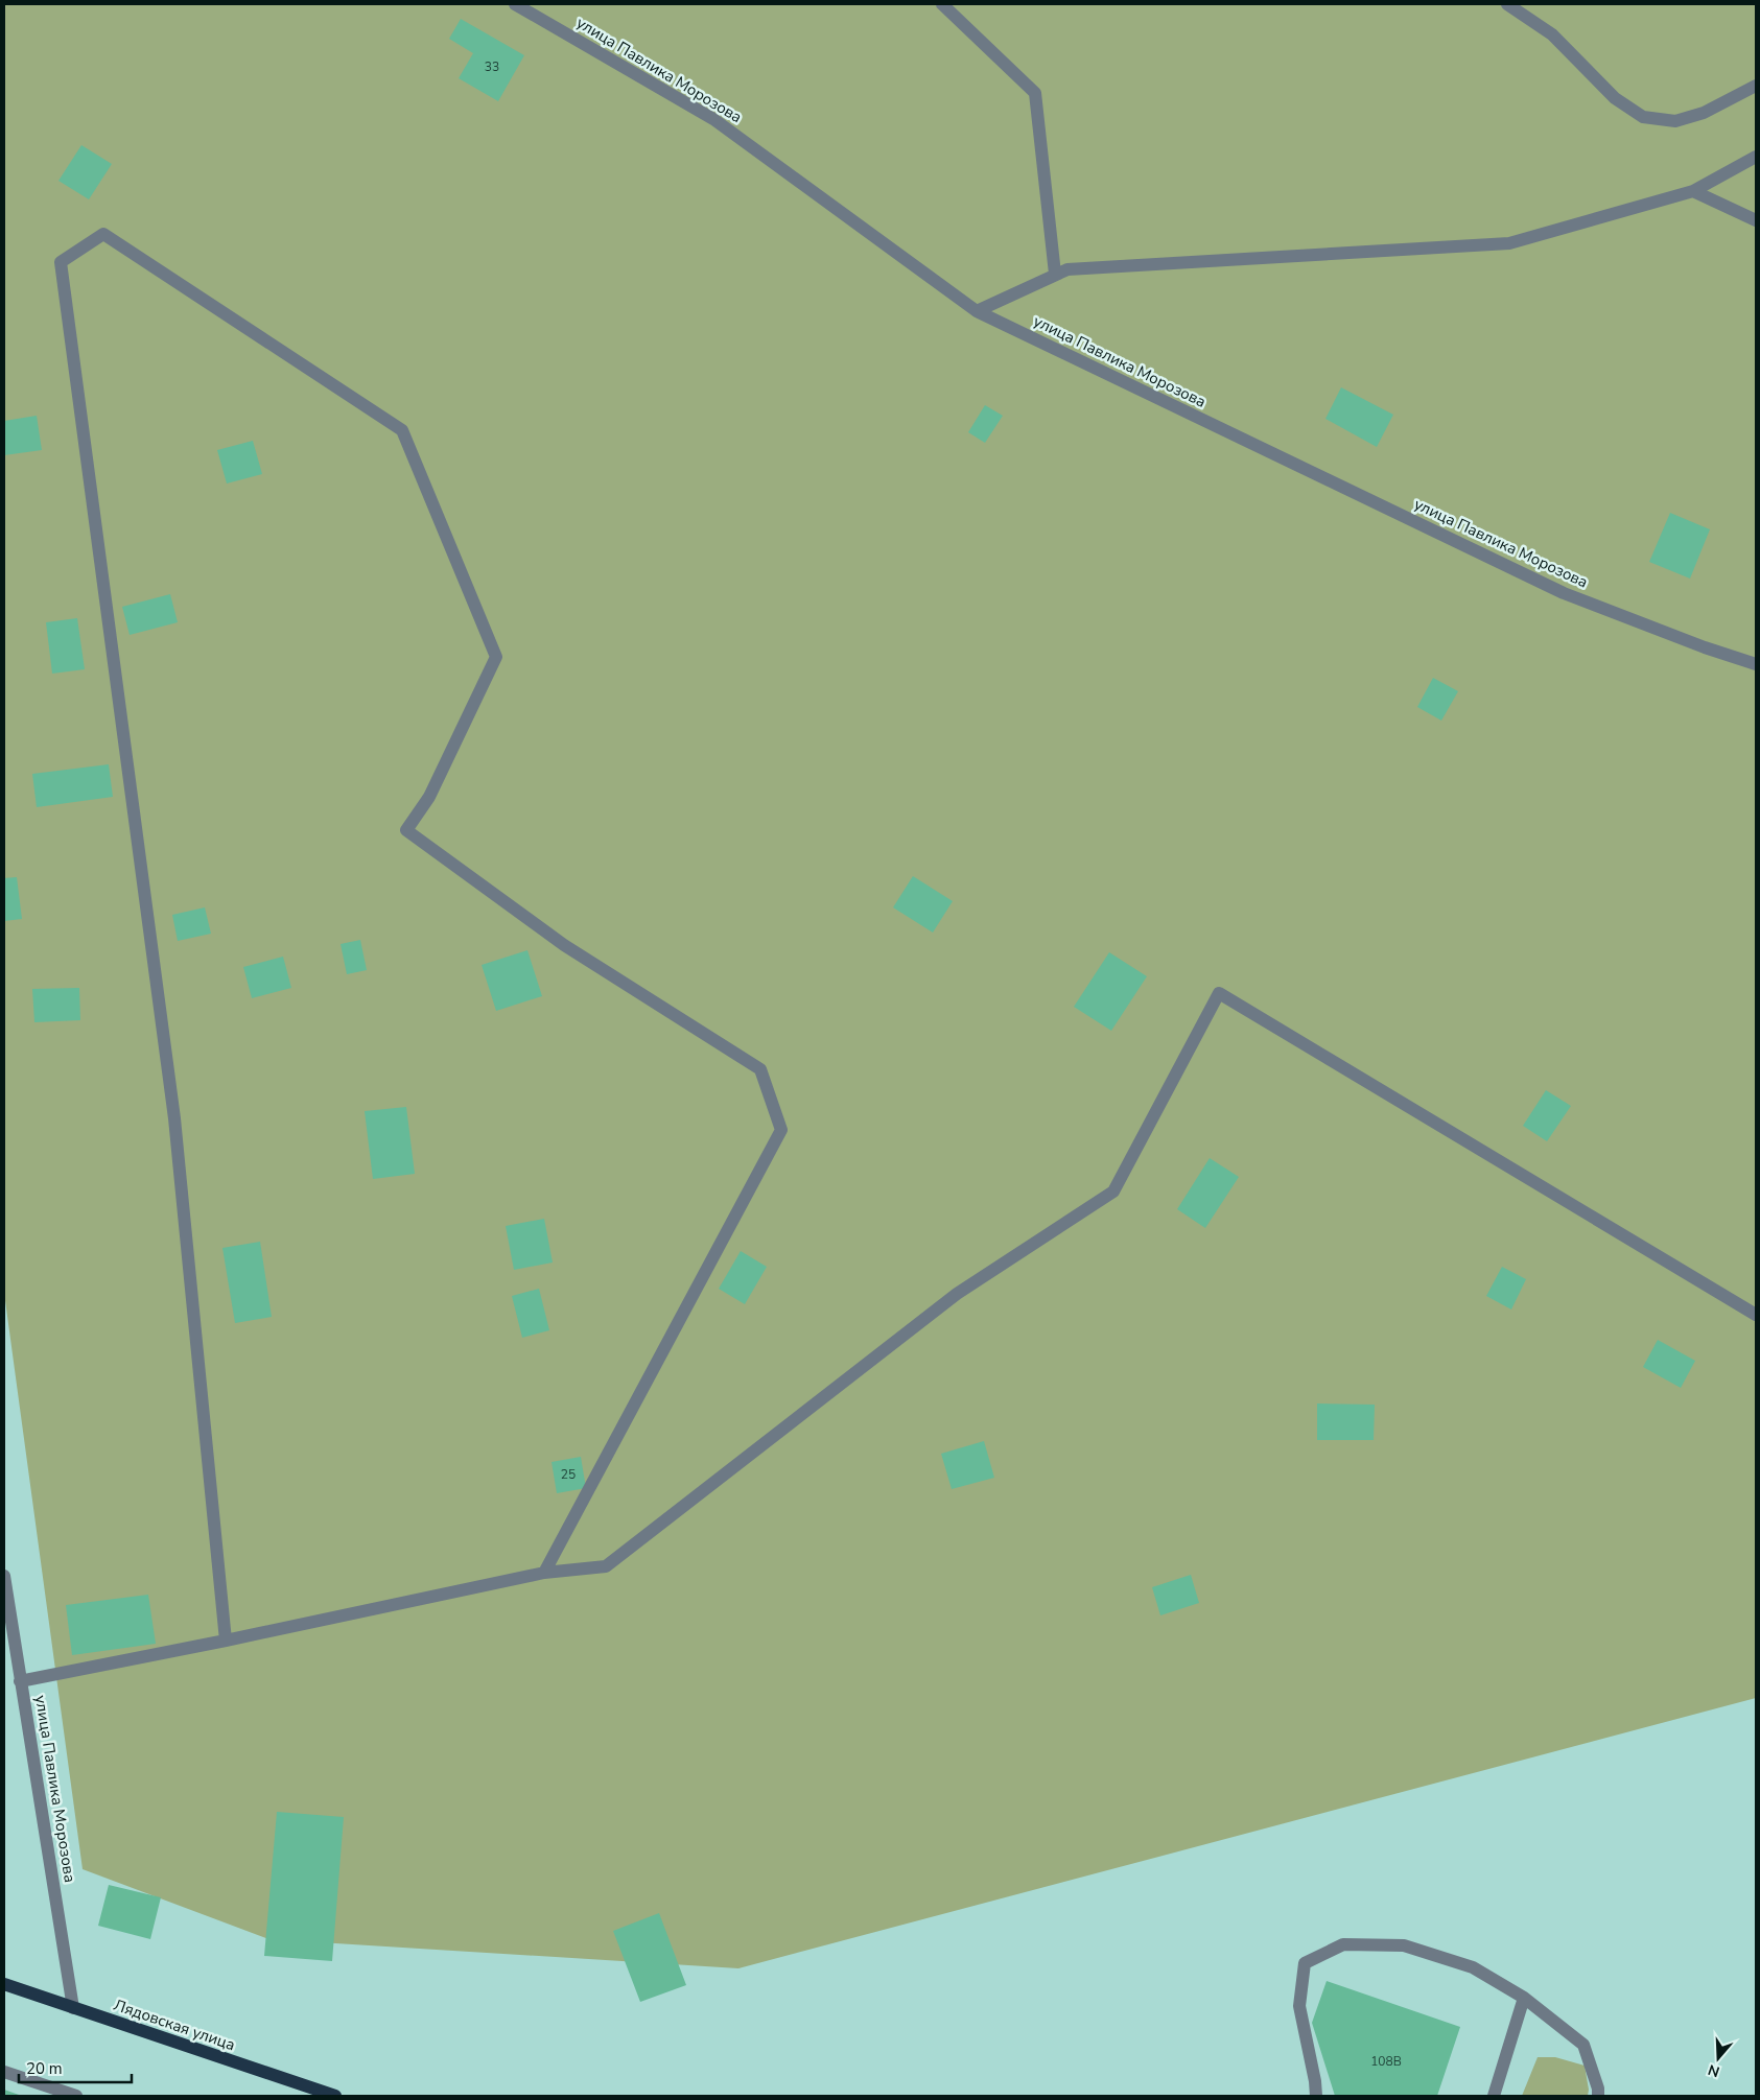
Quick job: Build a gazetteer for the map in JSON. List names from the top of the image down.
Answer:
{
  "streets": {
    "main road": ["Лядовская улица"],
    "street": ["улица Павлика Морозова"]
  },
  "crossings": [
    ["улица Павлика Морозова", "Лядовская улица"]
  ],
  "house_numbers": ["33", "25", "108В"],
  "scale_bar": "20 m",
  "north": "bottom"
}
